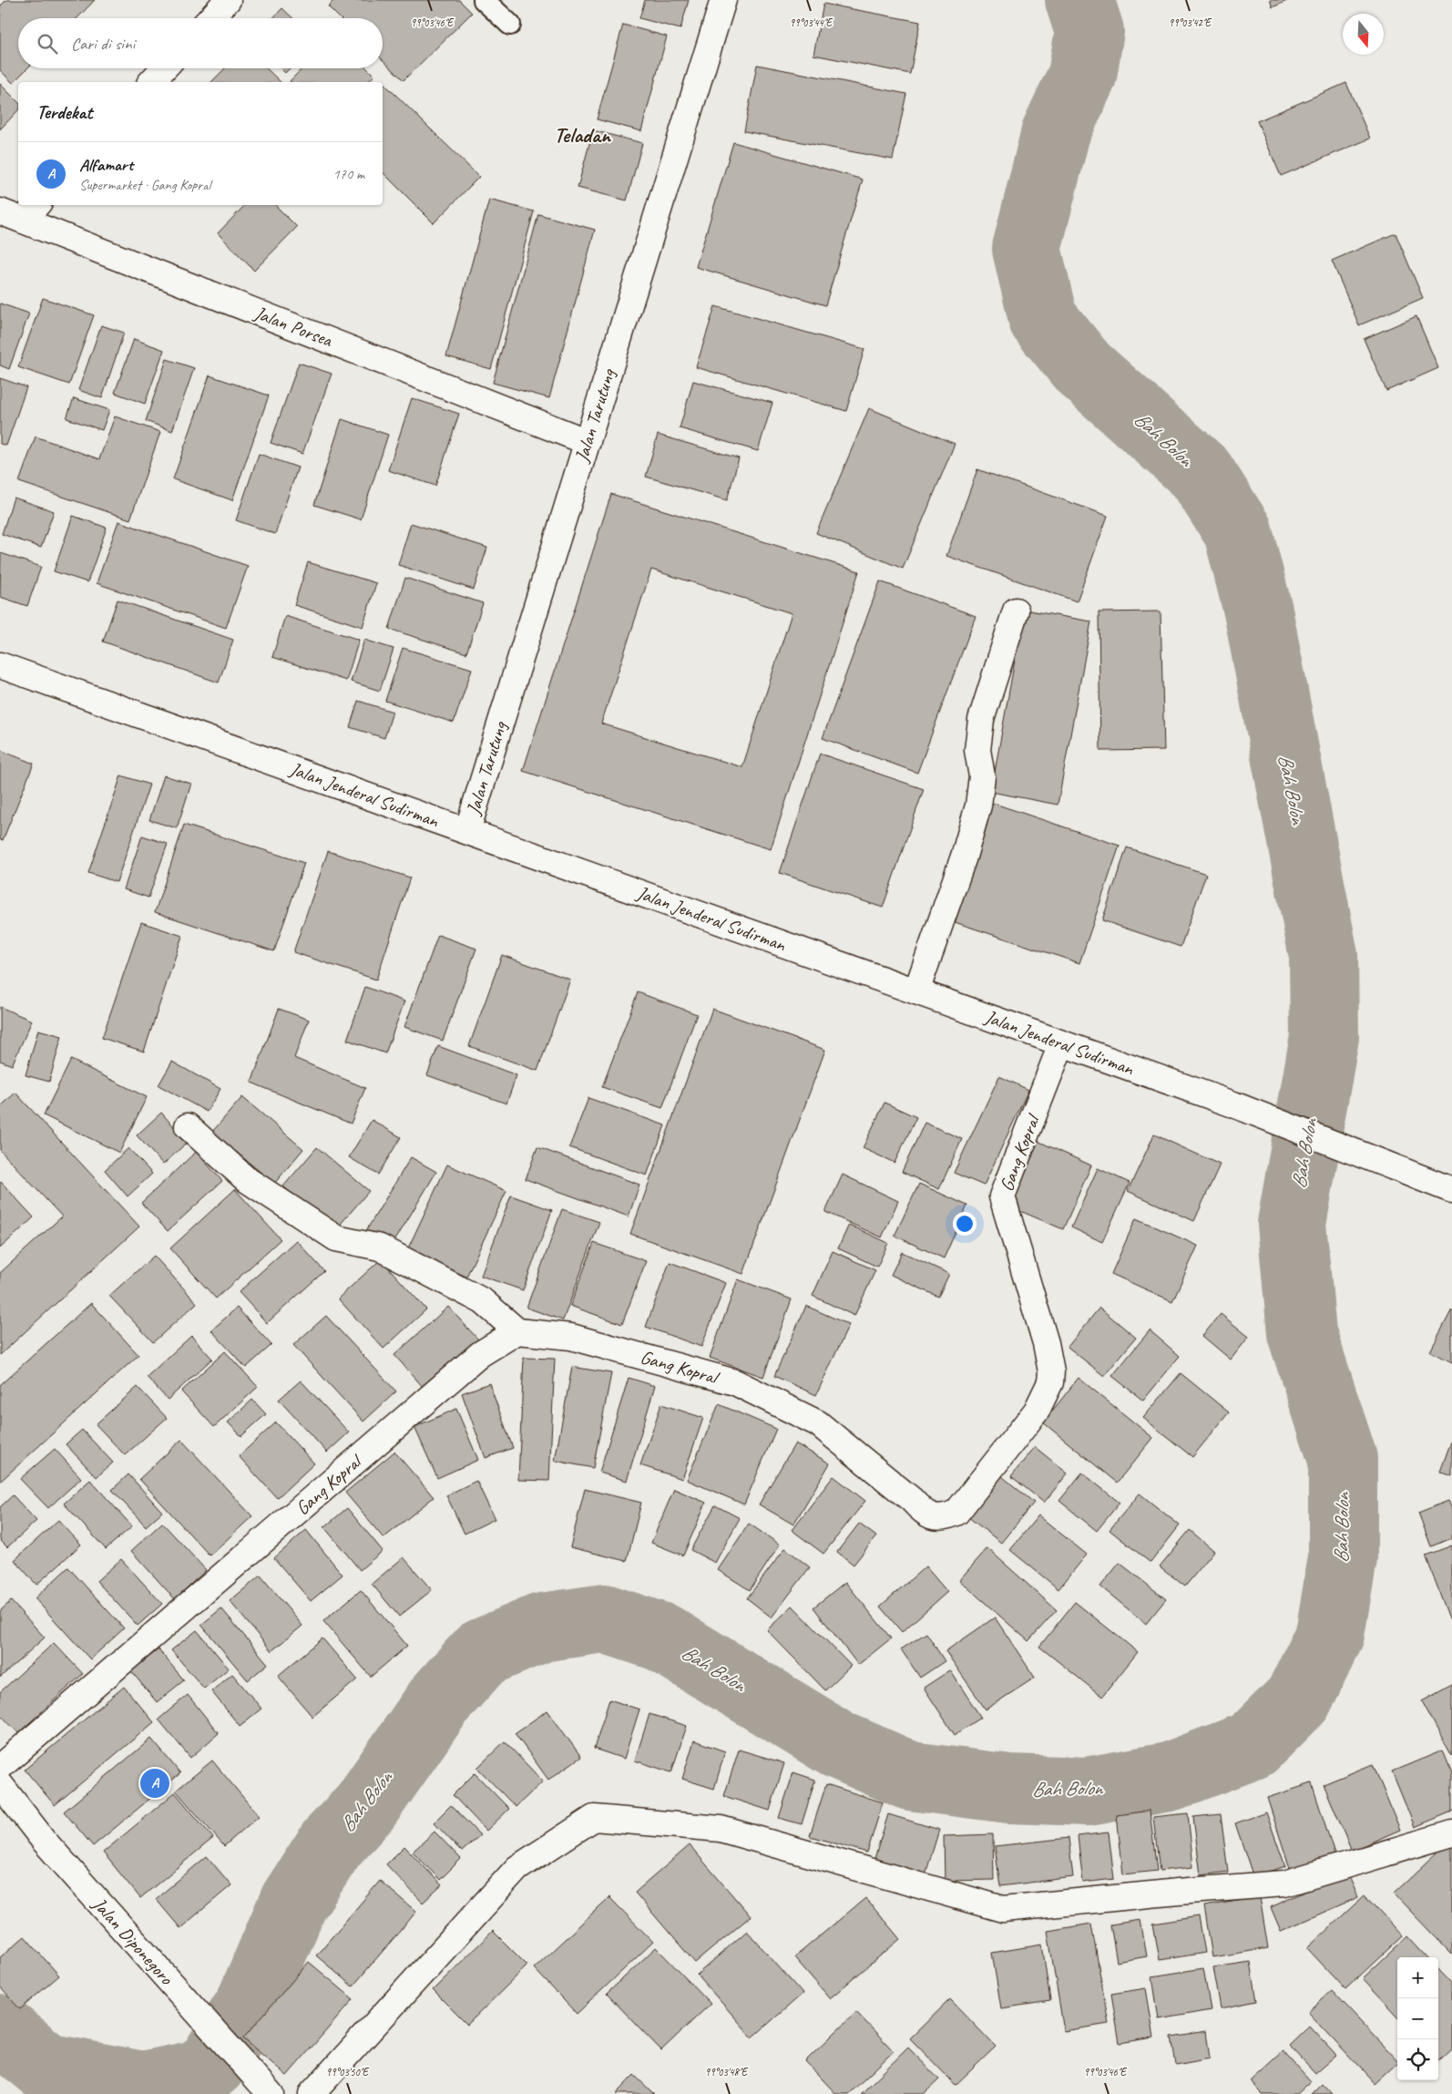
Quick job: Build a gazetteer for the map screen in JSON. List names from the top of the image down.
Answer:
{
  "streets": {
    "street": [
      "Jalan Porsea",
      "Jalan Tarutung",
      "Jalan Jenderal Sudirman",
      "Gang Kopral",
      "Jalan Diponegoro"
    ]
  },
  "crossings": [
    ["Jalan Porsea", "Jalan Tarutung"],
    ["Jalan Tarutung", "Jalan Jenderal Sudirman"],
    ["Jalan Jenderal Sudirman", "Gang Kopral"]
  ],
  "districts": ["Teladan"],
  "water": ["Bah Bolon"],
  "north": "bottom",
  "page": {
    "search": "Cari di sini",
    "heading": "Terdekat",
    "list": [
      {
        "mark": "A",
        "name": "Alfamart",
        "note": "Supermarket · Gang Kopral",
        "value": "170 m"
      }
    ],
    "pins": "A",
    "map_buttons": ["+", "−"]
  },
  "coordinates": [
    "99°03'46\"E",
    "99°03'44\"E",
    "99°03'42\"E",
    "99°03'50\"E",
    "99°03'48\"E"
  ]
}
